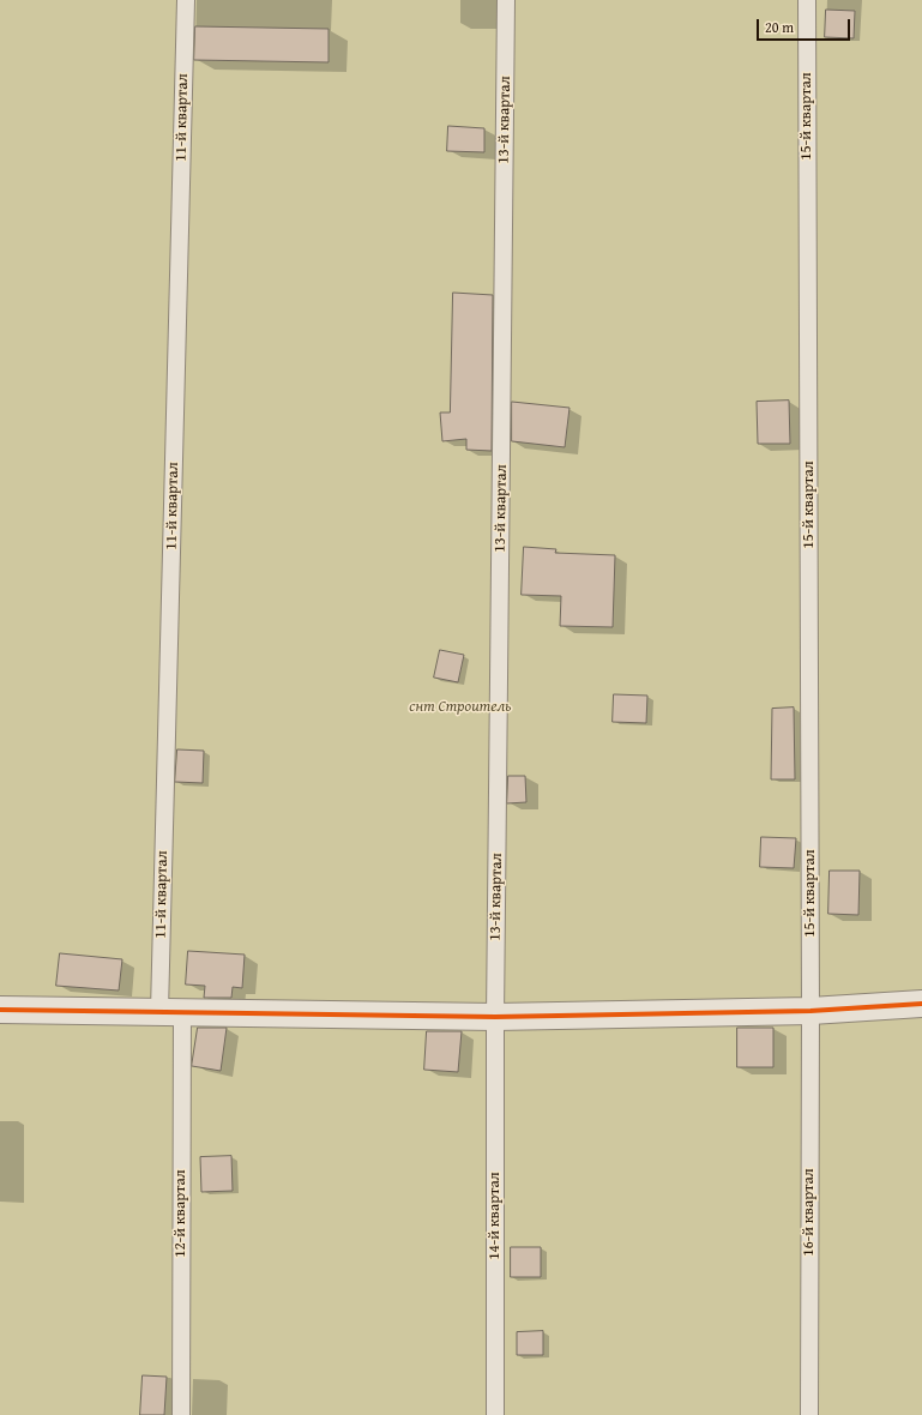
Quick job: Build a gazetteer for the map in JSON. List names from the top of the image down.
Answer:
{
  "streets": {
    "lane": [
      "15-й квартал",
      "11-й квартал",
      "13-й квартал",
      "16-й квартал",
      "12-й квартал",
      "14-й квартал"
    ]
  },
  "crossings": [
    ["15-й квартал", "16-й квартал"],
    ["11-й квартал", "12-й квартал"],
    ["13-й квартал", "14-й квартал"]
  ],
  "parks": ["снт Строитель"],
  "scale_bar": "20 m"
}
